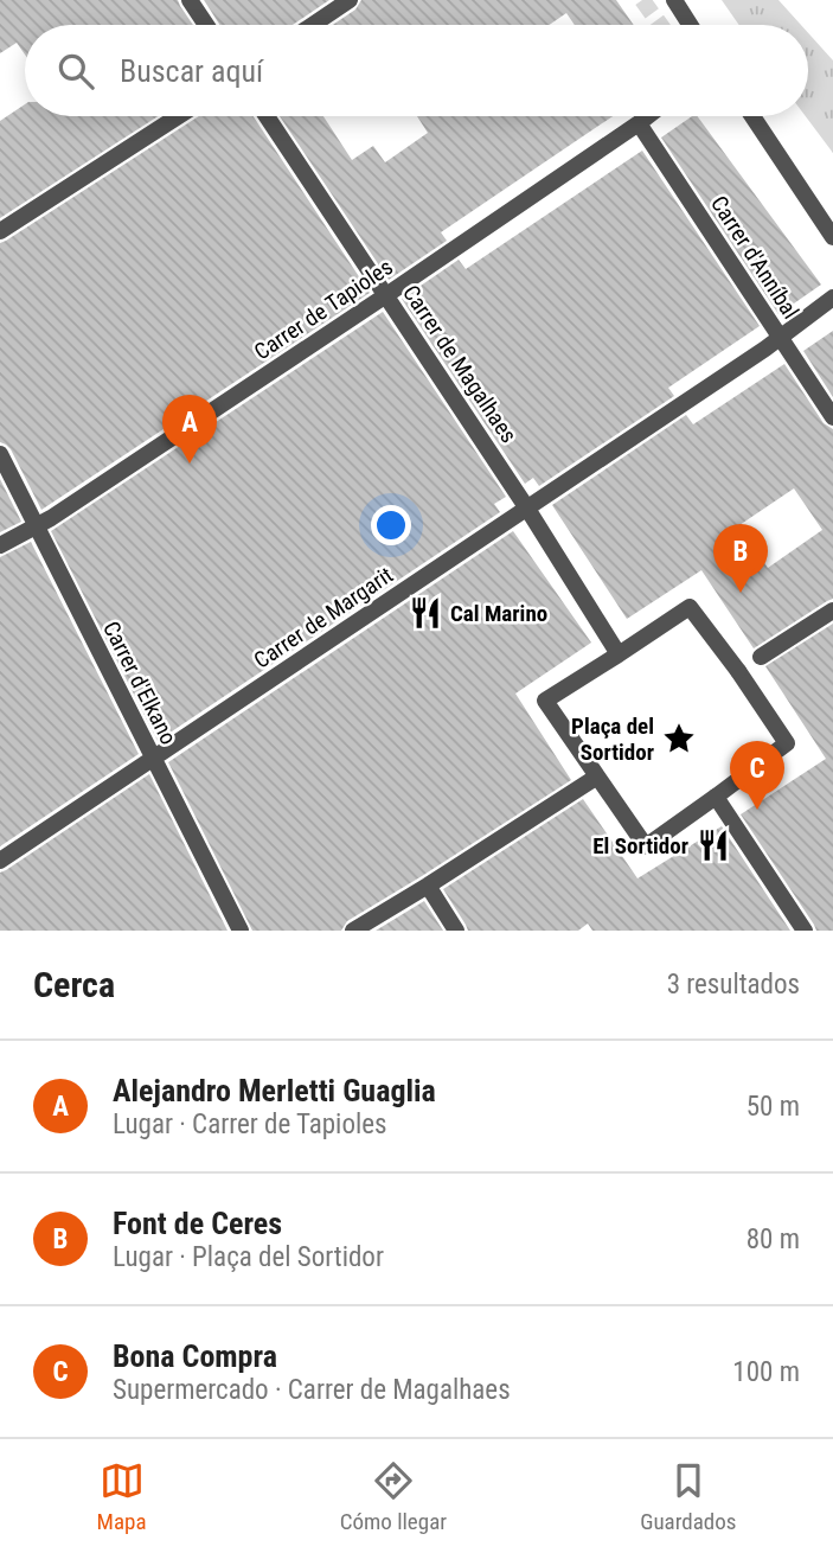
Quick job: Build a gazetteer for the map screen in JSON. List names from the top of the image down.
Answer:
{
  "streets": {
    "street": [
      "Carrer d'Anníbal",
      "Carrer de Tapioles",
      "Carrer de Magalhaes",
      "Carrer de Margarit",
      "Carrer d'Elkano"
    ]
  },
  "crossings": [
    ["Carrer d'Anníbal", "Carrer de Tapioles"],
    ["Carrer d'Anníbal", "Carrer de Margarit"],
    ["Carrer de Tapioles", "Carrer de Magalhaes"],
    ["Carrer de Tapioles", "Carrer d'Elkano"],
    ["Carrer de Magalhaes", "Carrer de Margarit"],
    ["Carrer de Margarit", "Carrer d'Elkano"]
  ],
  "places": {
    "restaurant": ["Cal Marino", "El Sortidor"],
    "place": ["Plaça del Sortidor"]
  },
  "page": {
    "search": "Buscar aquí",
    "pins": ["A", "B", "C"],
    "heading": ["Cerca", "3 resultados"],
    "list": [
      {
        "mark": "A",
        "name": "Alejandro Merletti Guaglia",
        "note": "Lugar · Carrer de Tapioles",
        "value": "50 m"
      },
      {
        "mark": "B",
        "name": "Font de Ceres",
        "note": "Lugar · Plaça del Sortidor",
        "value": "80 m"
      },
      {
        "mark": "C",
        "name": "Bona Compra",
        "note": "Supermercado · Carrer de Magalhaes",
        "value": "100 m"
      }
    ],
    "nav": ["Mapa", "Cómo llegar", "Guardados"]
  }
}
